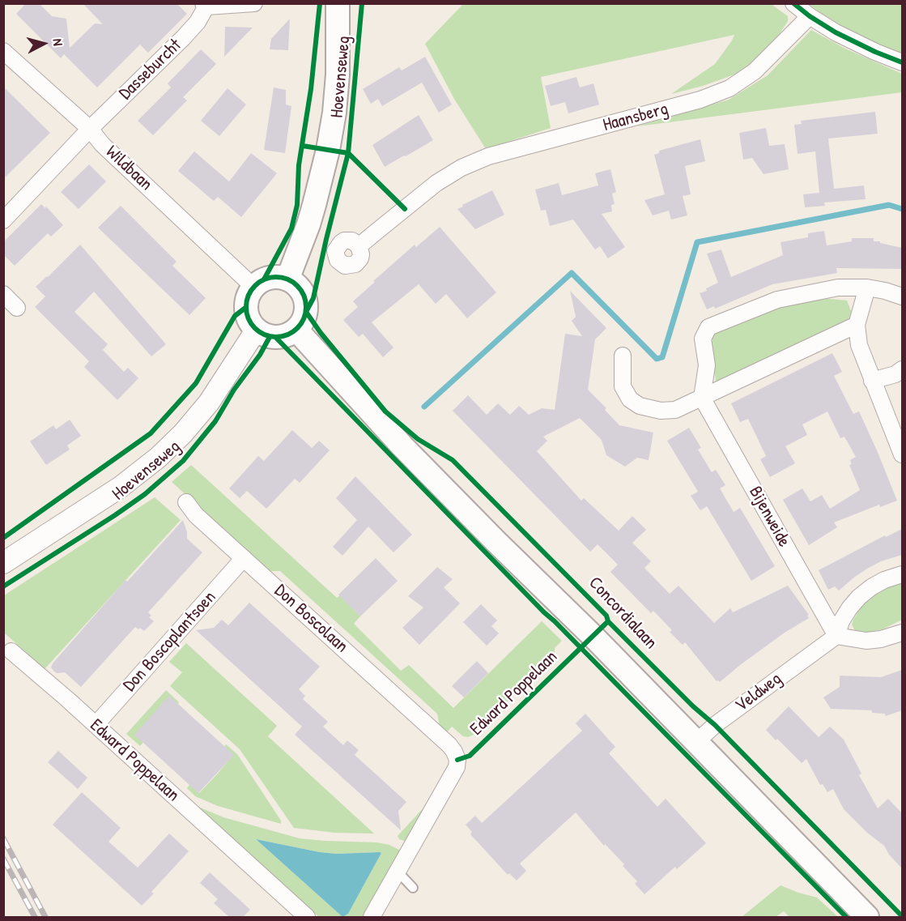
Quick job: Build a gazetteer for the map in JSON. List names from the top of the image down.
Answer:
{
  "streets": {
    "main road": ["Hoevenseweg", "Concordialaan"],
    "street": [
      "Dasseburcht",
      "Haansberg",
      "Wildbaan",
      "Bijenweide",
      "Don Boscolaan",
      "Don Boscoplantsoen",
      "Veldweg",
      "Edward Poppelaan"
    ]
  },
  "crossings": [
    ["Dasseburcht", "Wildbaan"],
    ["Hoevenseweg", "Wildbaan"],
    ["Hoevenseweg", "Concordialaan"],
    ["Wildbaan", "Concordialaan"],
    ["Bijenweide", "Veldweg"],
    ["Concordialaan", "Veldweg"],
    ["Don Boscolaan", "Don Boscoplantsoen"],
    ["Don Boscoplantsoen", "Edward Poppelaan"]
  ],
  "north": "right"
}
